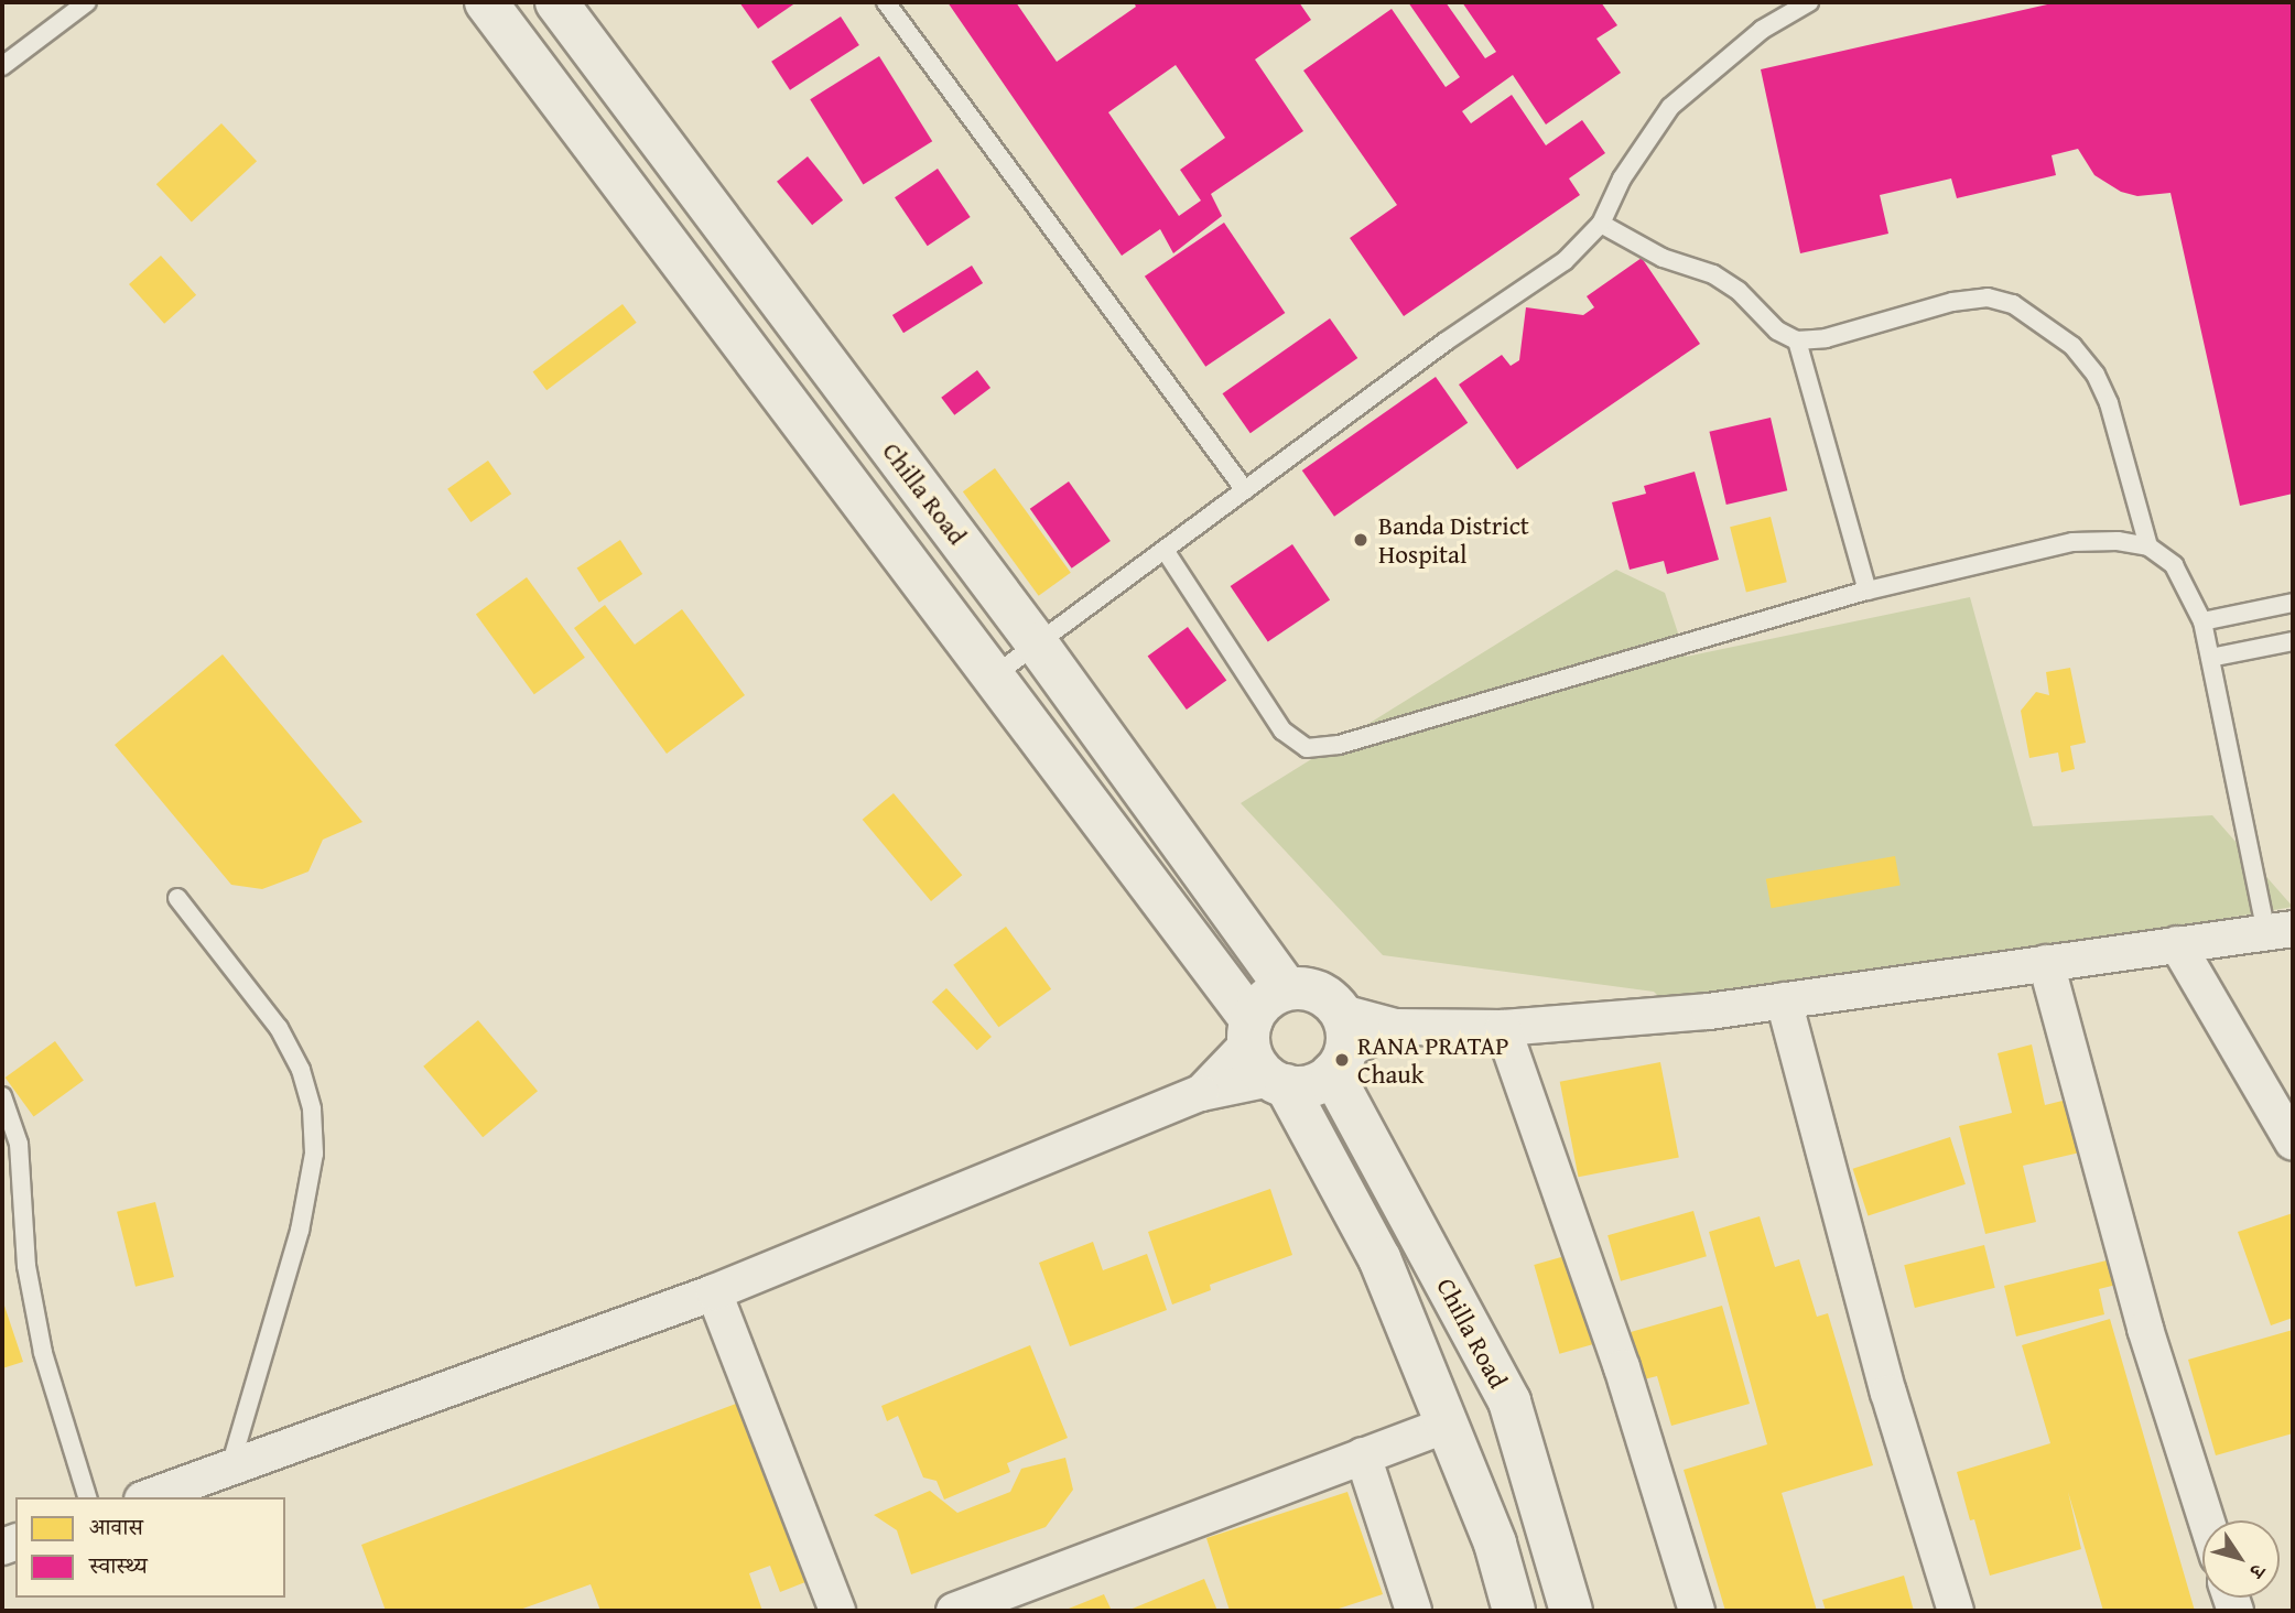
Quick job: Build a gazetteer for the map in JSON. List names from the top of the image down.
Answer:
{
  "streets": {
    "main road": ["Chilla Road"]
  },
  "places": ["Banda District Hospital", "RANA PRATAP Chauk"],
  "legend": ["आवास", "स्वास्थ्य"],
  "north": "bottom right"
}
